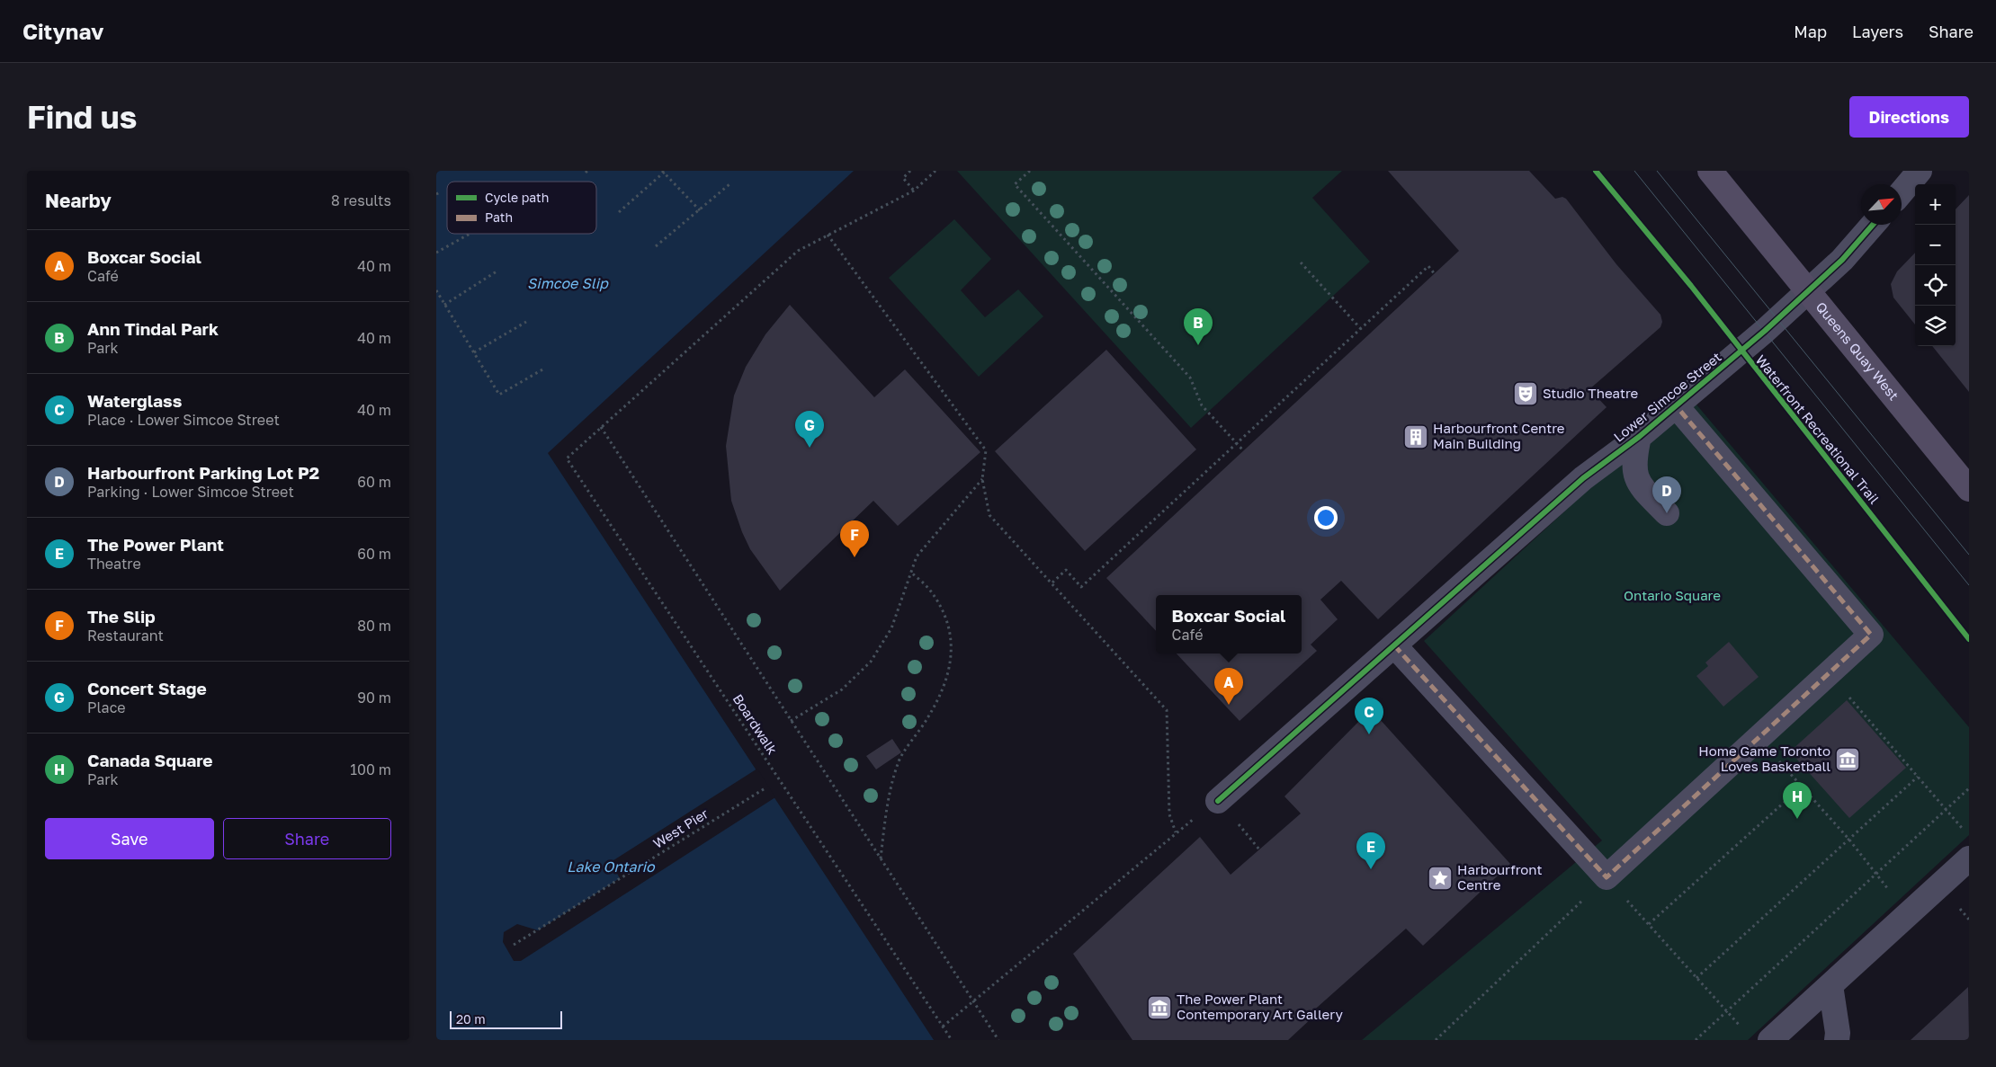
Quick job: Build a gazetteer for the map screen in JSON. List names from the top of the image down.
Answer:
{
  "streets": {
    "main road": ["Queens Quay West"],
    "street": ["Lower Simcoe Street"],
    "path": ["Boardwalk", "West Pier"],
    "cycle path": ["Waterfront Recreational Trail"]
  },
  "crossings": [
    ["Queens Quay West", "Lower Simcoe Street"]
  ],
  "water": ["Simcoe Slip", "Lake Ontario"],
  "parks": ["Ontario Square"],
  "places": {
    "theatre": ["Studio Theatre"],
    "building": ["Harbourfront Centre Main Building"],
    "museum": ["Home Game Toronto Loves Basketball", "The Power Plant Contemporary Art Gallery"],
    "place": ["Harbourfront Centre"]
  },
  "legend": ["Cycle path", "Path"],
  "scale_bar": "20 m",
  "north": "top right",
  "page": {
    "header": "Citynav",
    "nav": ["Map", "Layers", "Share"],
    "buttons": [
      "Directions",
      ["Save", "Share"]
    ],
    "title": "Find us",
    "heading": ["Nearby", "8 results"],
    "map_buttons": ["+", "−"],
    "list": [
      {
        "mark": "A",
        "name": "Boxcar Social",
        "note": "Café",
        "value": "40 m"
      },
      {
        "mark": "B",
        "name": "Ann Tindal Park",
        "note": "Park",
        "value": "40 m"
      },
      {
        "mark": "C",
        "name": "Waterglass",
        "note": "Place · Lower Simcoe Street",
        "value": "40 m"
      },
      {
        "mark": "D",
        "name": "Harbourfront Parking Lot P2",
        "note": "Parking · Lower Simcoe Street",
        "value": "60 m"
      },
      {
        "mark": "E",
        "name": "The Power Plant",
        "note": "Theatre",
        "value": "60 m"
      },
      {
        "mark": "F",
        "name": "The Slip",
        "note": "Restaurant",
        "value": "80 m"
      },
      {
        "mark": "G",
        "name": "Concert Stage",
        "note": "Place",
        "value": "90 m"
      },
      {
        "mark": "H",
        "name": "Canada Square",
        "note": "Park",
        "value": "100 m"
      }
    ],
    "pins": [
      "B",
      "G",
      "D",
      "F",
      "A",
      "C",
      "H",
      "E"
    ],
    "popup": ["Boxcar Social", "Café"],
    "scale": "20 m"
  }
}
